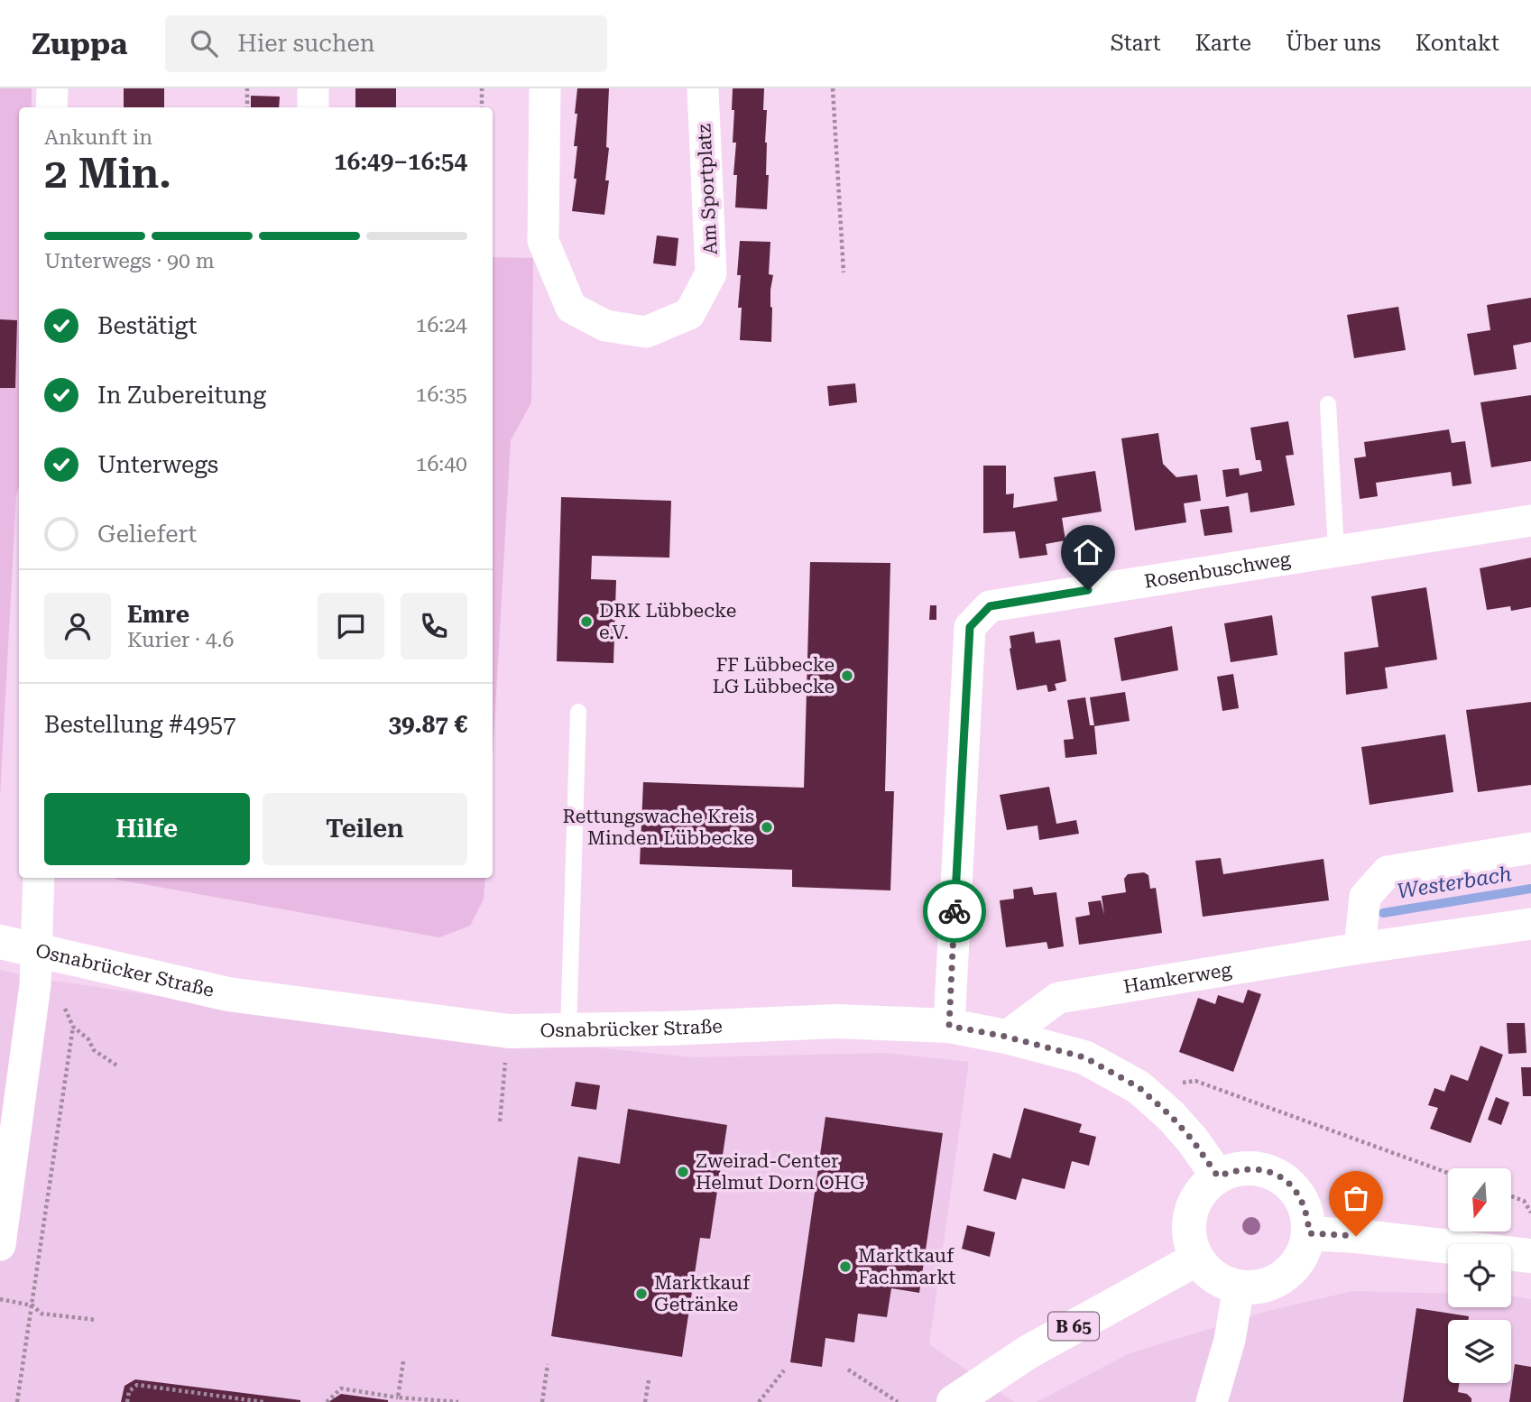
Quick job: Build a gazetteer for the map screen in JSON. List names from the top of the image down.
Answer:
{
  "streets": {
    "street": [
      "Am Sportplatz",
      "Rosenbuschweg",
      "Osnabrücker Straße",
      "Hamkerweg",
      "B 65"
    ]
  },
  "crossings": [
    ["Rosenbuschweg", "Osnabrücker Straße"],
    ["Osnabrücker Straße", "Hamkerweg"],
    ["Osnabrücker Straße", "B 65"]
  ],
  "water": ["Westerbach"],
  "places": [
    "DRK Lübbecke e.V.",
    "FF Lübbecke LG Lübbecke",
    "Rettungswache Kreis Minden Lübbecke",
    "Zweirad-Center Helmut Dorn OHG",
    "Marktkauf Fachmarkt",
    "Marktkauf Getränke"
  ],
  "north": "bottom",
  "page": {
    "header": "Zuppa",
    "search": "Hier suchen",
    "nav": [
      "Start",
      "Karte",
      "Über uns",
      "Kontakt"
    ],
    "heading": ["2 Min.", "Ankunft in", "16:49–16:54"],
    "panel": [
      "Emre",
      "Kurier · 4.6",
      "Bestellung #4957",
      "39.87 €"
    ],
    "bar": "Unterwegs · 90 m",
    "list": [
      ["Bestätigt", "16:24"],
      ["In Zubereitung", "16:35"],
      ["Unterwegs", "16:40"],
      "Geliefert"
    ],
    "buttons": ["Hilfe", "Teilen"]
  }
}
